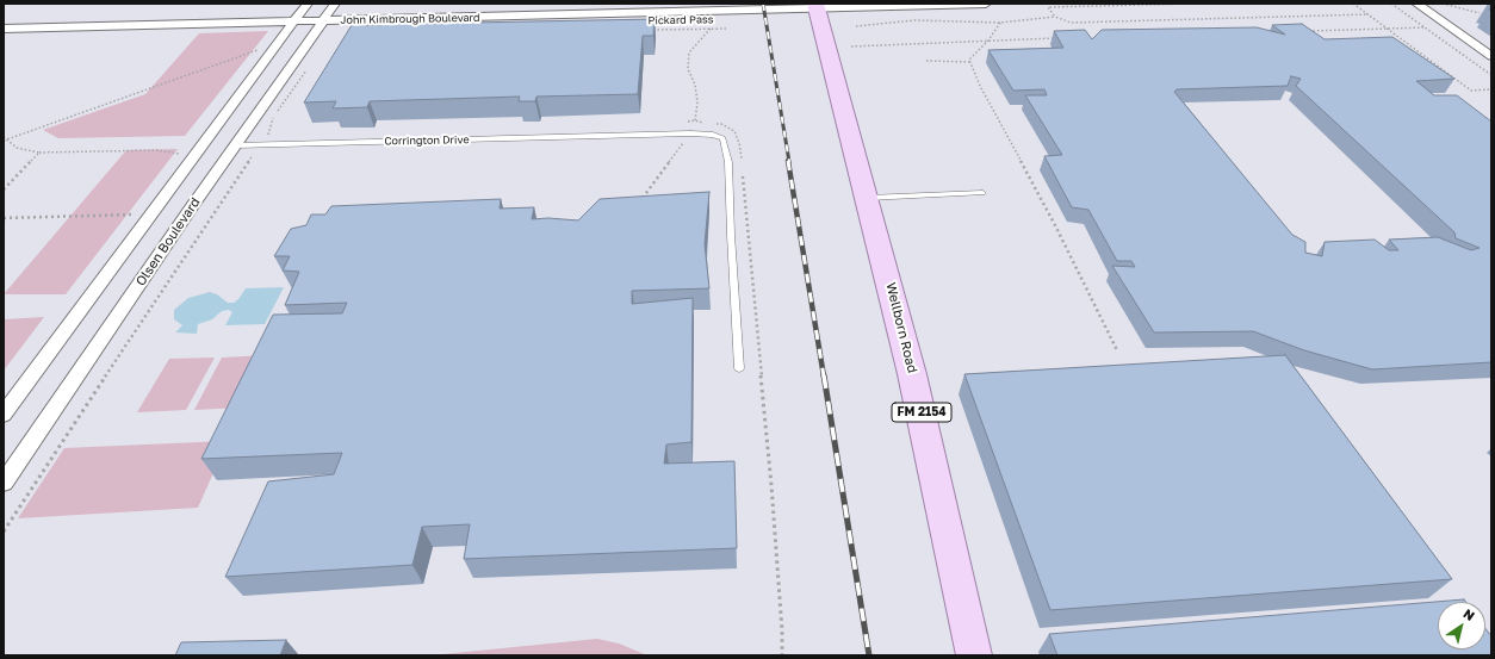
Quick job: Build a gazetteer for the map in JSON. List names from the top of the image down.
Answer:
{
  "streets": {
    "main road": ["Wellborn Road", "FM 2154"],
    "street": ["John Kimbrough Boulevard", "Corrington Drive", "Olsen Boulevard"],
    "path": ["Pickard Pass"]
  },
  "crossings": [
    ["John Kimbrough Boulevard", "Olsen Boulevard"],
    ["John Kimbrough Boulevard", "Wellborn Road"],
    ["Corrington Drive", "Olsen Boulevard"]
  ],
  "north": "top right"
}
